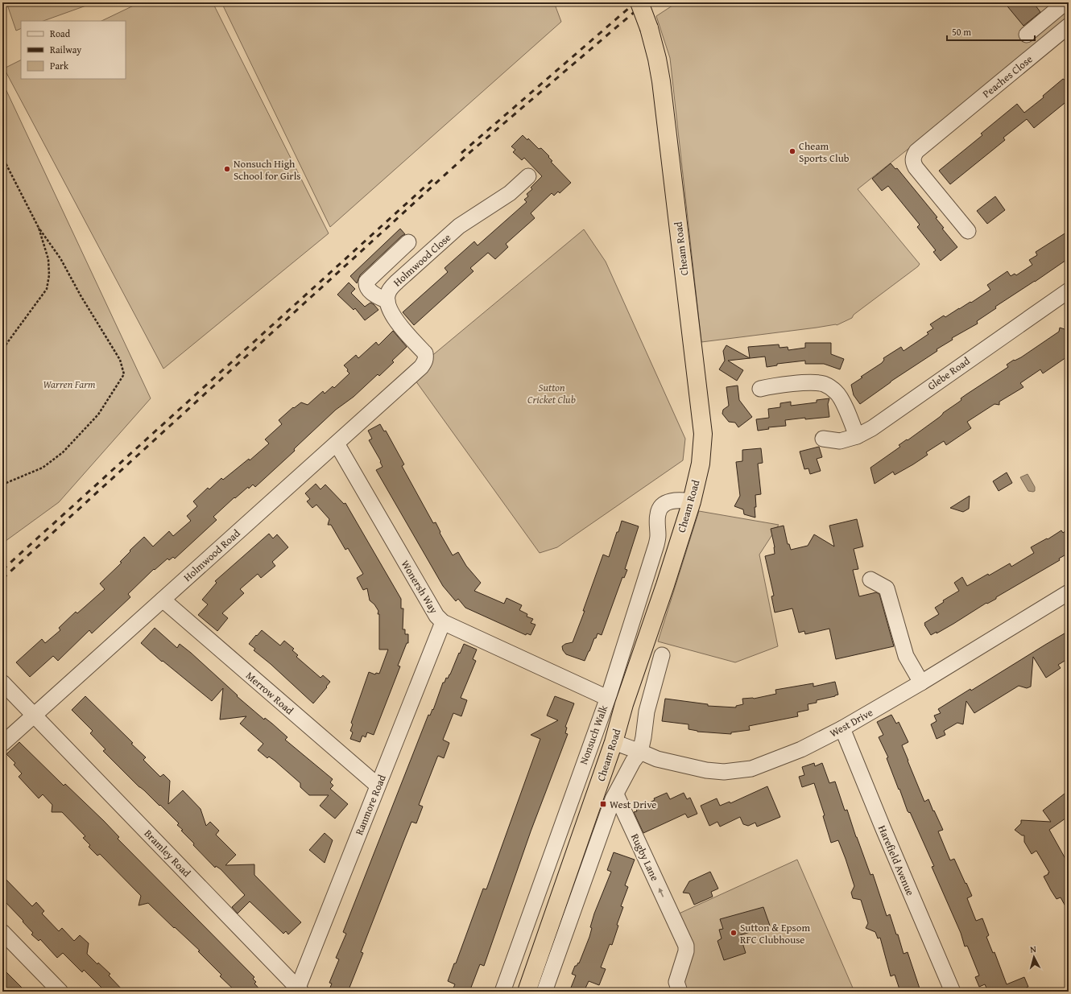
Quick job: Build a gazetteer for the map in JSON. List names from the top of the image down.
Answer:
{
  "streets": {
    "highway": ["Cheam Road"],
    "street": [
      "Peaches Close",
      "Holmwood Close",
      "Glebe Road",
      "Holmwood Road",
      "Wonersh Way",
      "Merrow Road",
      "West Drive",
      "Nonsuch Walk",
      "Ranmore Road",
      "Bramley Road",
      "Rugby Lane",
      "Harefield Avenue"
    ]
  },
  "crossings": [
    ["Cheam Road", "West Drive"],
    ["Cheam Road", "Nonsuch Walk"],
    ["Holmwood Close", "Holmwood Road"],
    ["Holmwood Road", "Wonersh Way"],
    ["Holmwood Road", "Merrow Road"],
    ["Holmwood Road", "Bramley Road"],
    ["Wonersh Way", "Nonsuch Walk"],
    ["Wonersh Way", "Ranmore Road"],
    ["Merrow Road", "Ranmore Road"],
    ["West Drive", "Harefield Avenue"],
    ["Ranmore Road", "Bramley Road"]
  ],
  "one_way": ["Rugby Lane"],
  "parks": ["Warren Farm", "Sutton Cricket Club"],
  "places": {
    "other": ["Cheam Sports Club", "Nonsuch High School for Girls", "Sutton & Epsom RFC Clubhouse"],
    "transit": ["West Drive"]
  },
  "legend": ["Road", "Railway", "Park"],
  "scale_bar": "50 m",
  "north": "top"
}
